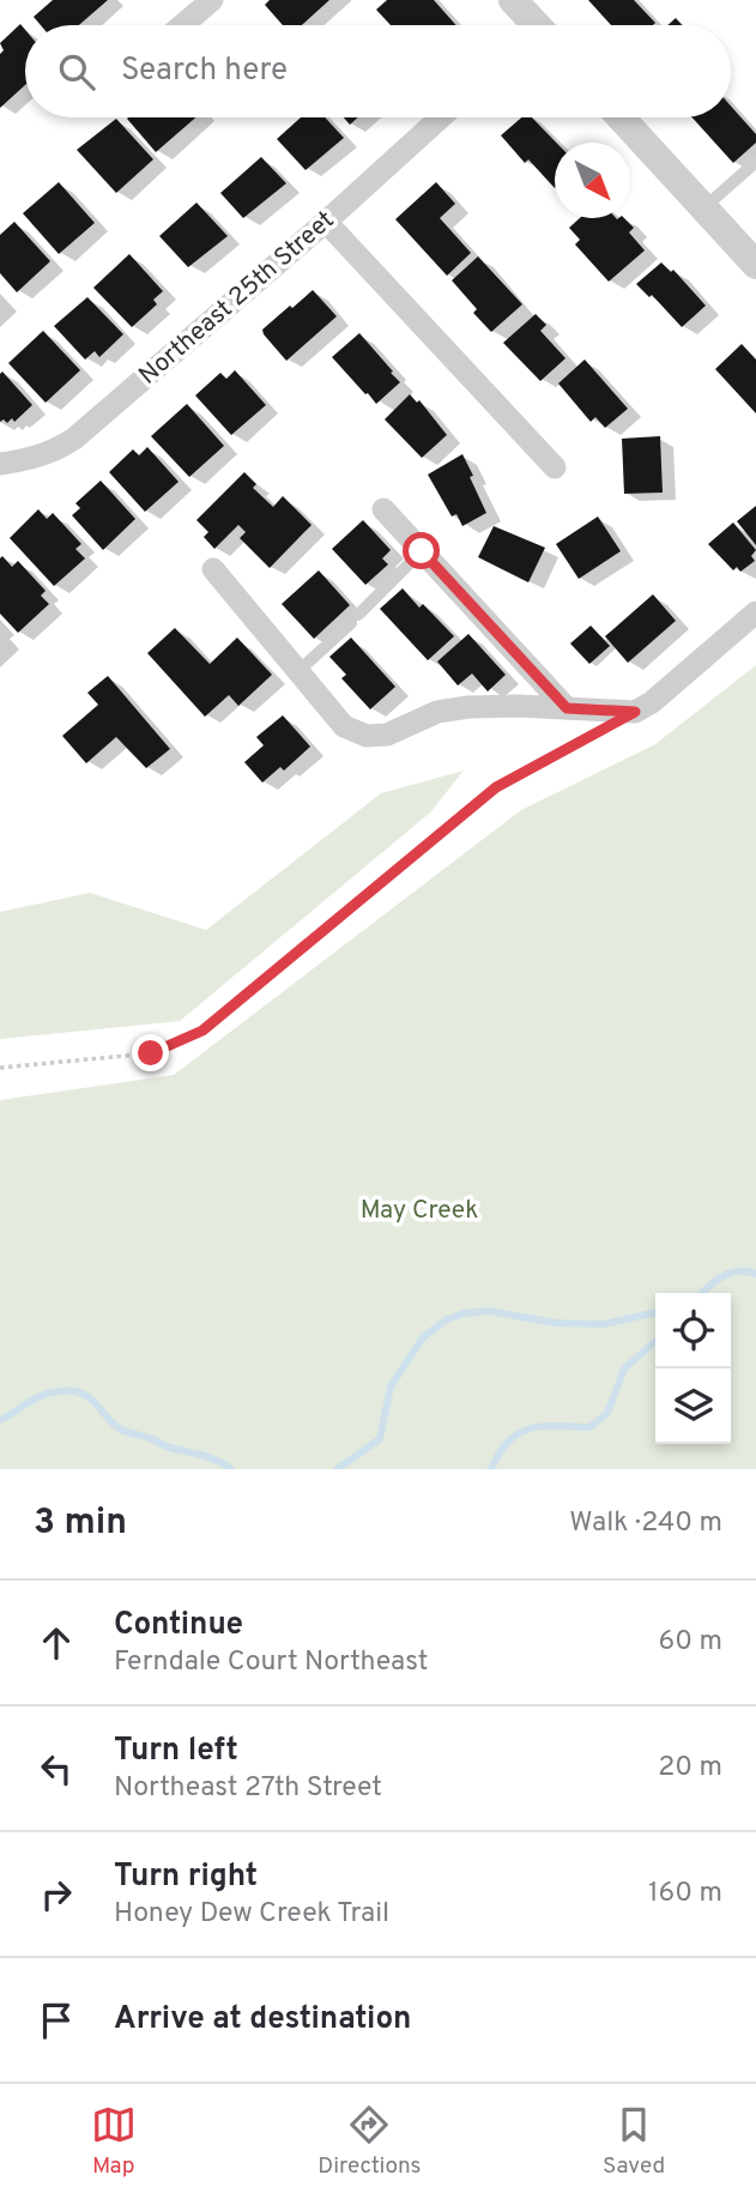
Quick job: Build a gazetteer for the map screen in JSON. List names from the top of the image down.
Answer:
{
  "streets": {
    "street": ["Northeast 25th Street"]
  },
  "parks": ["May Creek"],
  "north": "bottom right",
  "page": {
    "search": "Search here",
    "heading": ["3 min", "Walk · 240 m"],
    "list": [
      ["Continue", "Ferndale Court Northeast", "60 m"],
      ["Turn left", "Northeast 27th Street", "20 m"],
      ["Turn right", "Honey Dew Creek Trail", "160 m"],
      "Arrive at destination"
    ],
    "nav": ["Map", "Directions", "Saved"]
  }
}
